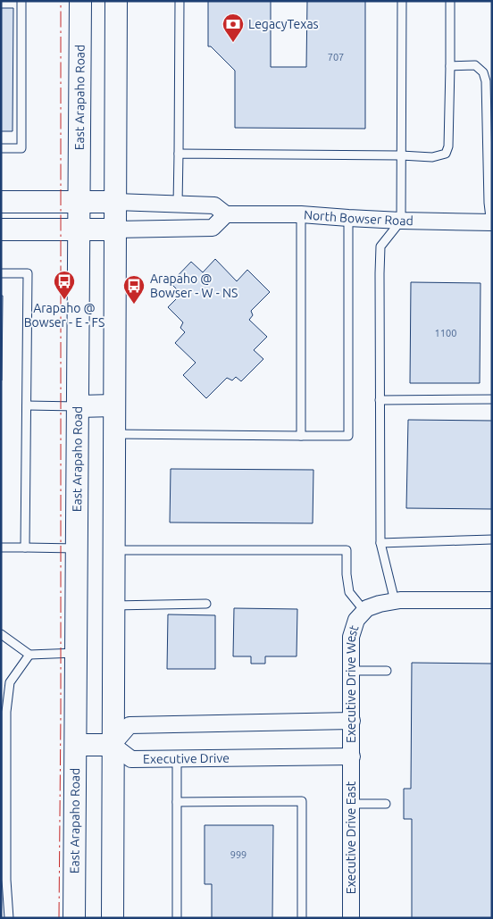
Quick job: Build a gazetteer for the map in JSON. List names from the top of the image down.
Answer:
{
  "streets": {
    "main road": ["East Arapaho Road", "North Bowser Road"],
    "street": ["Executive Drive West", "Executive Drive", "Executive Drive East"]
  },
  "crossings": [
    ["East Arapaho Road", "North Bowser Road"],
    ["Executive Drive West", "Executive Drive"],
    ["Executive Drive West", "Executive Drive East"],
    ["Executive Drive", "Executive Drive East"]
  ],
  "places": {
    "bank": ["LegacyTexas"],
    "bus stop": ["Arapaho @ Bowser - E - FS", "Arapaho @ Bowser - W - NS"]
  },
  "house_numbers": ["707", "1100", "999"]
}
